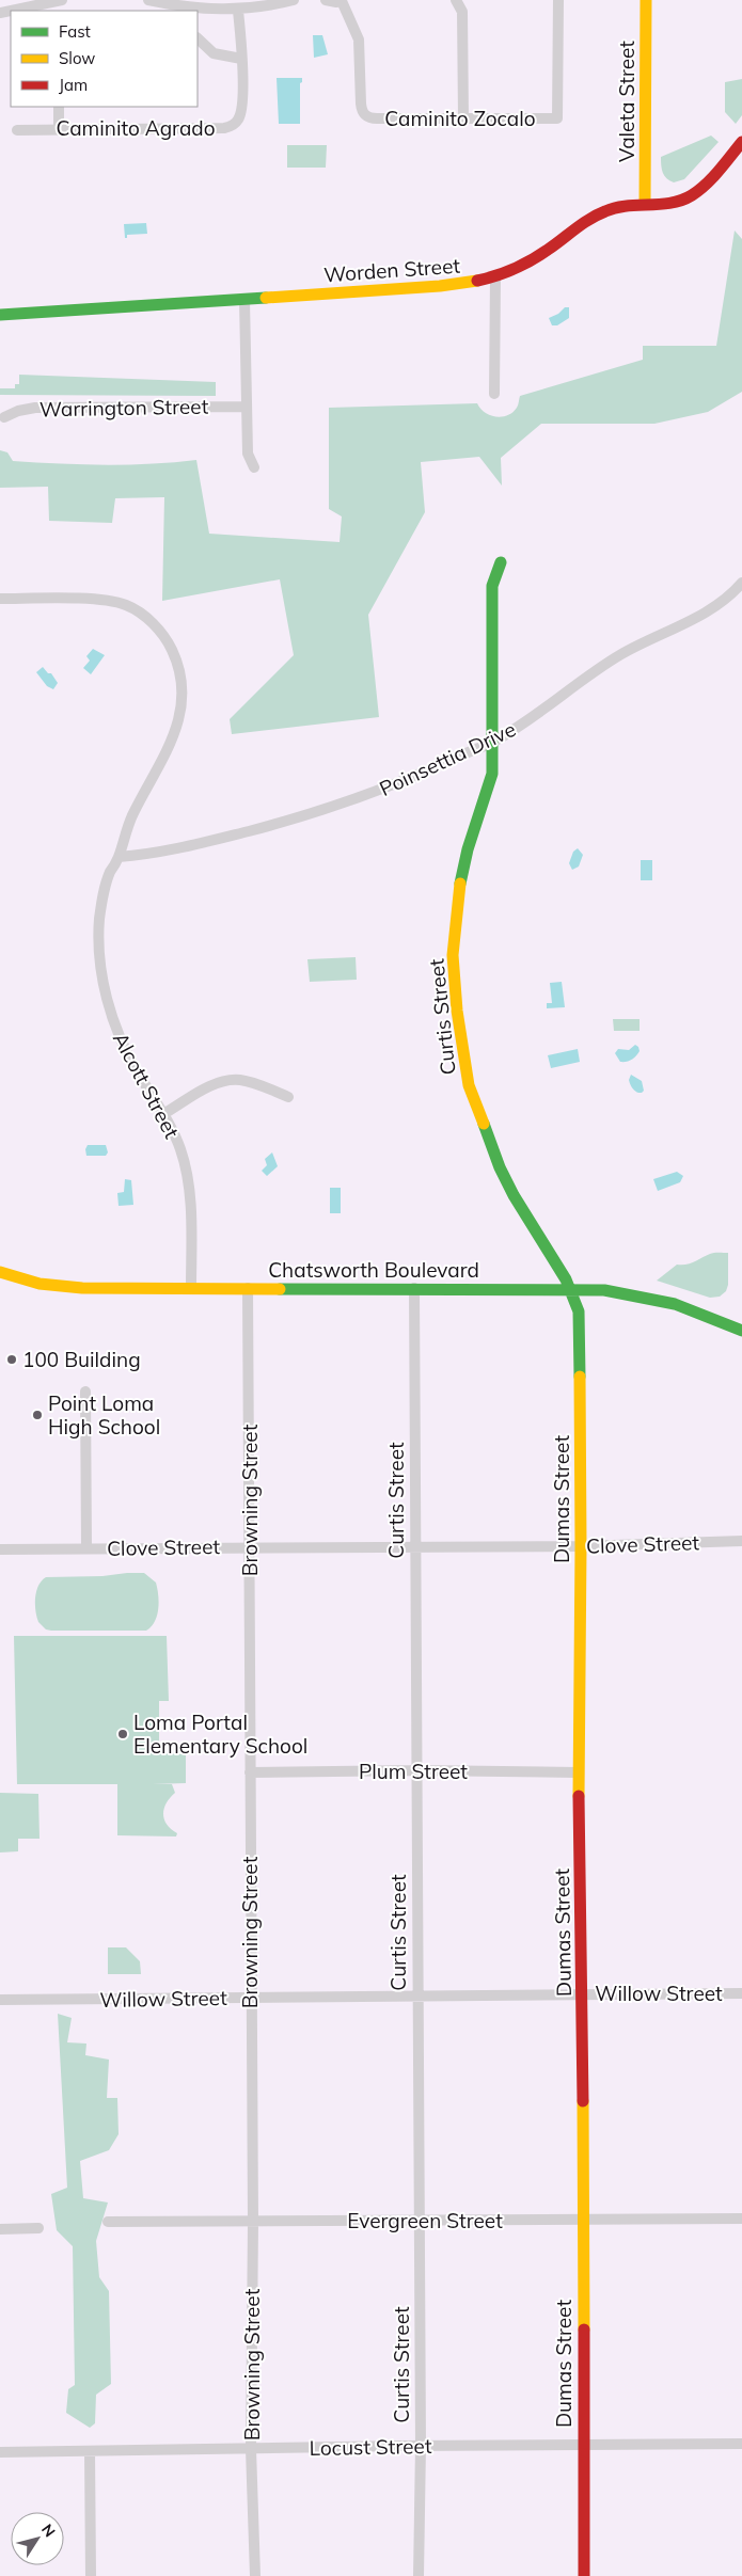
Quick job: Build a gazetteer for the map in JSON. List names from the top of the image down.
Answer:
{
  "streets": {
    "street": [
      "Valeta Street",
      "Caminito Zocalo",
      "Caminito Agrado",
      "Worden Street",
      "Warrington Street",
      "Poinsettia Drive",
      "Curtis Street",
      "Alcott Street",
      "Chatsworth Boulevard",
      "Dumas Street",
      "Browning Street",
      "Clove Street",
      "Plum Street",
      "Willow Street",
      "Evergreen Street",
      "Locust Street"
    ]
  },
  "crossings": [
    ["Valeta Street", "Worden Street"],
    ["Poinsettia Drive", "Curtis Street"],
    ["Poinsettia Drive", "Alcott Street"],
    ["Curtis Street", "Chatsworth Boulevard"],
    ["Curtis Street", "Dumas Street"],
    ["Curtis Street", "Clove Street"],
    ["Curtis Street", "Plum Street"],
    ["Curtis Street", "Willow Street"],
    ["Curtis Street", "Evergreen Street"],
    ["Curtis Street", "Locust Street"],
    ["Alcott Street", "Chatsworth Boulevard"],
    ["Chatsworth Boulevard", "Dumas Street"],
    ["Chatsworth Boulevard", "Browning Street"],
    ["Dumas Street", "Clove Street"],
    ["Dumas Street", "Plum Street"],
    ["Dumas Street", "Willow Street"],
    ["Dumas Street", "Evergreen Street"],
    ["Dumas Street", "Locust Street"],
    ["Browning Street", "Clove Street"],
    ["Browning Street", "Plum Street"],
    ["Browning Street", "Willow Street"],
    ["Browning Street", "Evergreen Street"],
    ["Browning Street", "Locust Street"]
  ],
  "places": ["100 Building", "Point Loma High School", "Loma Portal Elementary School"],
  "legend": ["Fast", "Slow", "Jam"],
  "north": "top right"
}
